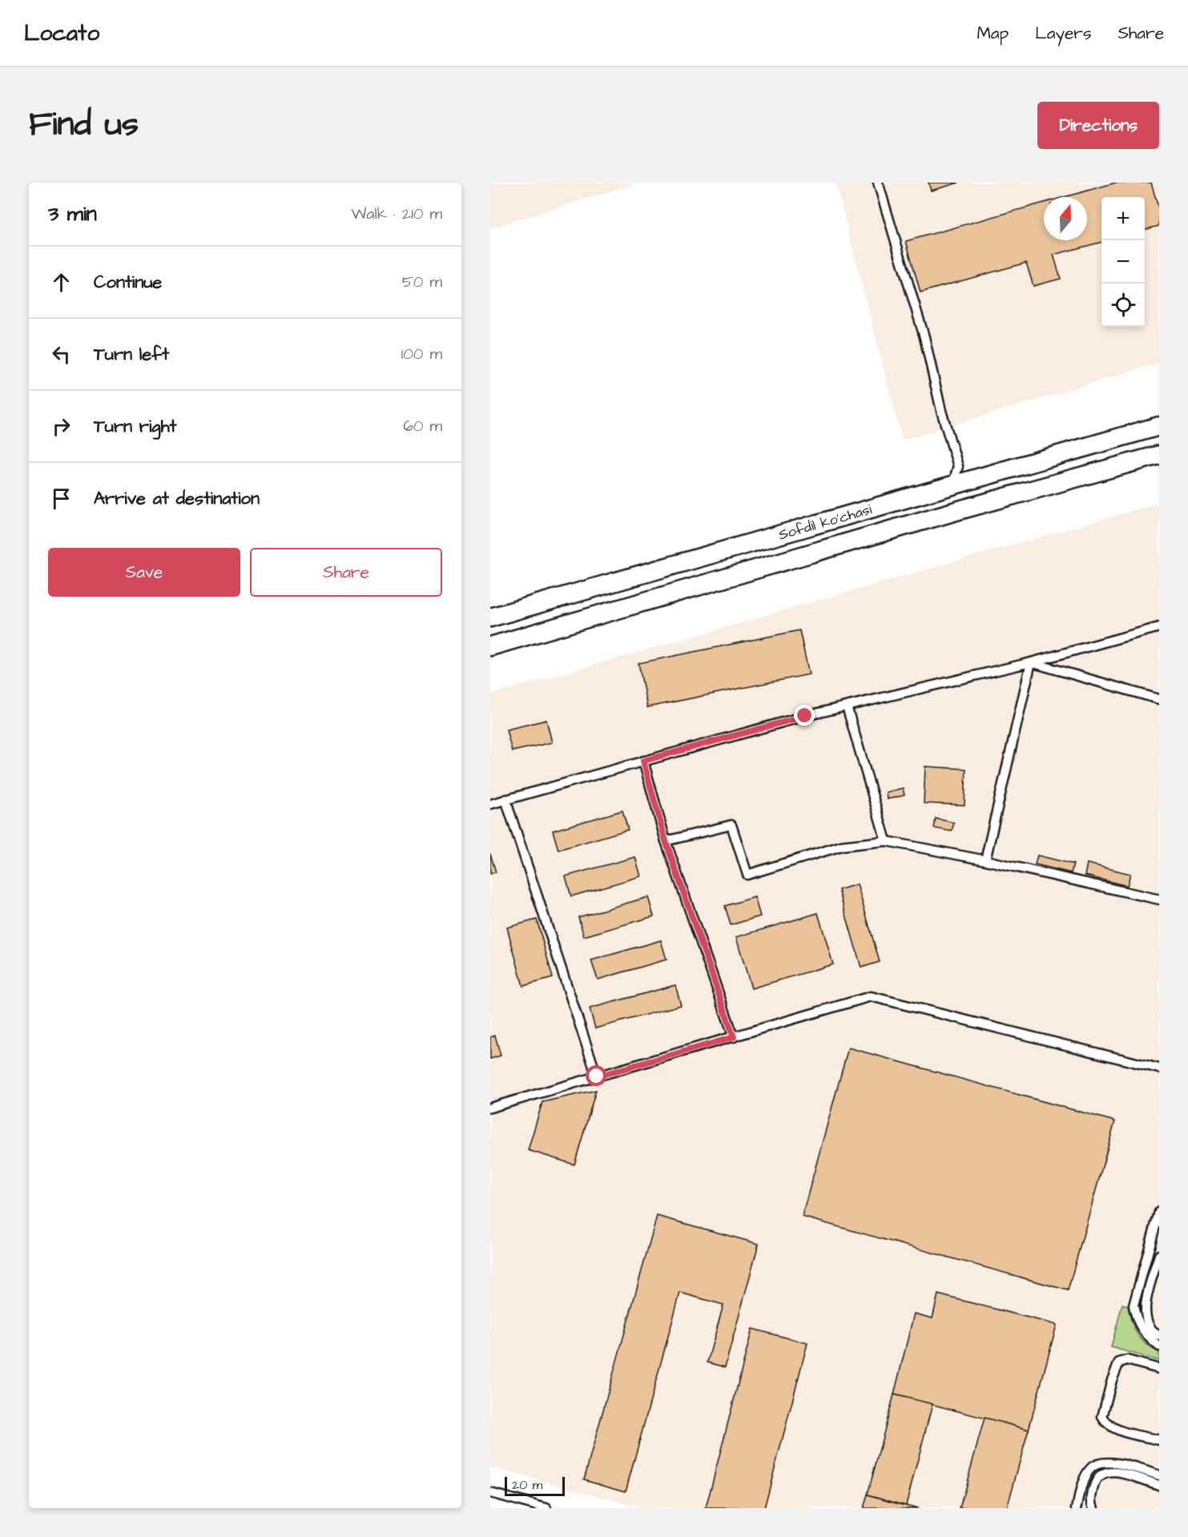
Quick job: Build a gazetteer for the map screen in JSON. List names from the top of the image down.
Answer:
{
  "streets": {
    "street": ["Sofdil ko'chasi"]
  },
  "scale_bar": "20 m",
  "north": "top",
  "page": {
    "header": "Locato",
    "nav": ["Map", "Layers", "Share"],
    "title": "Find us",
    "buttons": [
      "Directions",
      ["Save", "Share"]
    ],
    "heading": ["3 min", "Walk · 210 m"],
    "map_buttons": ["+", "−"],
    "list": [
      ["Continue", "50 m"],
      ["Turn left", "100 m"],
      ["Turn right", "60 m"],
      "Arrive at destination"
    ],
    "scale": "20 m"
  }
}
